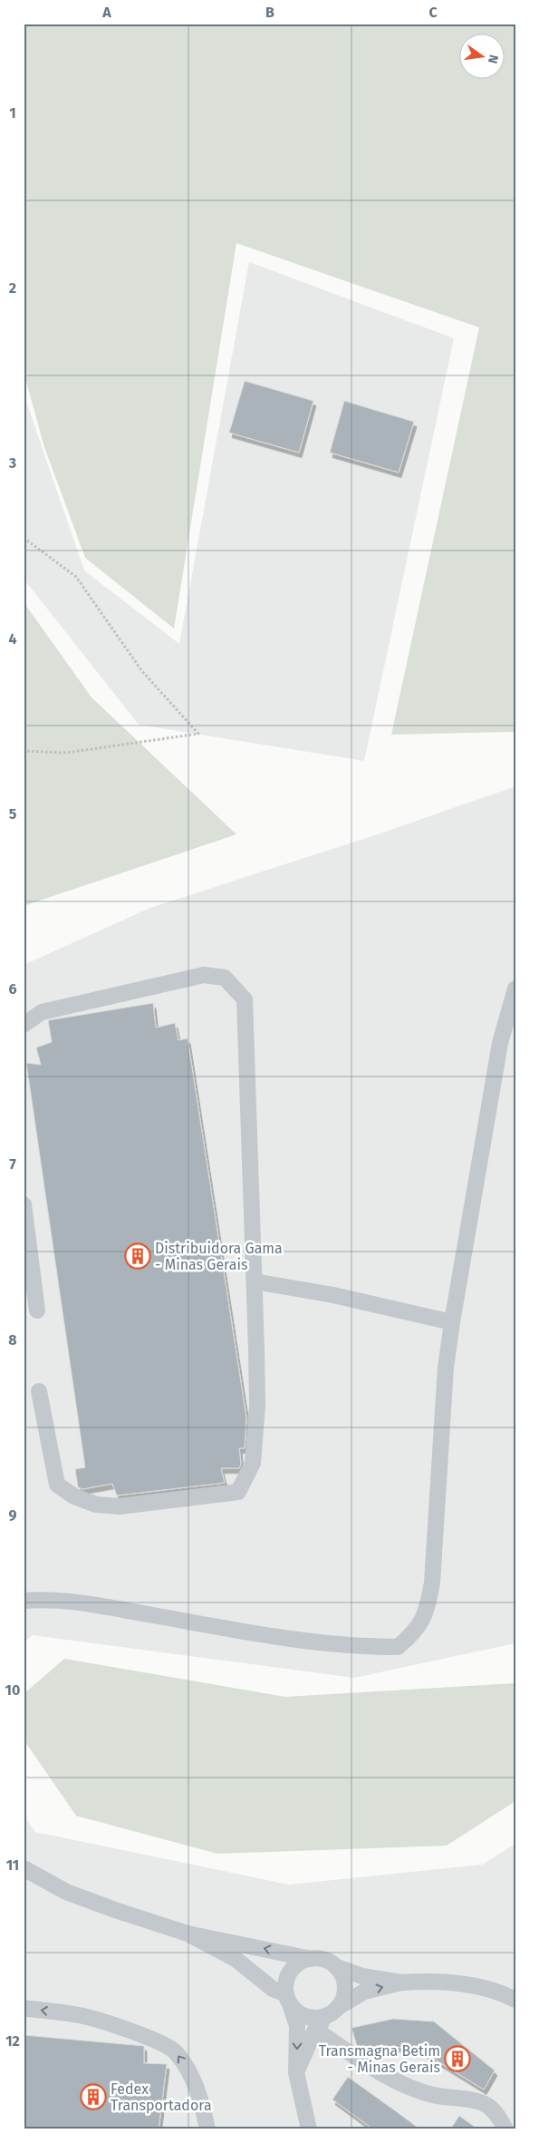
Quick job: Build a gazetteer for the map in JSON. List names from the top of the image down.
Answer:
{
  "places": {
    "building": ["Distribuidora Gama - Minas Gerais", "Transmagna Betim - Minas Gerais", "Fedex Transportadora"]
  },
  "north": "right",
  "grid": {
    "columns": ["A", "B", "C"],
    "rows": [
      "1",
      "2",
      "3",
      "4",
      "5",
      "6",
      "7",
      "8",
      "9",
      "10",
      "11",
      "12"
    ]
  }
}
